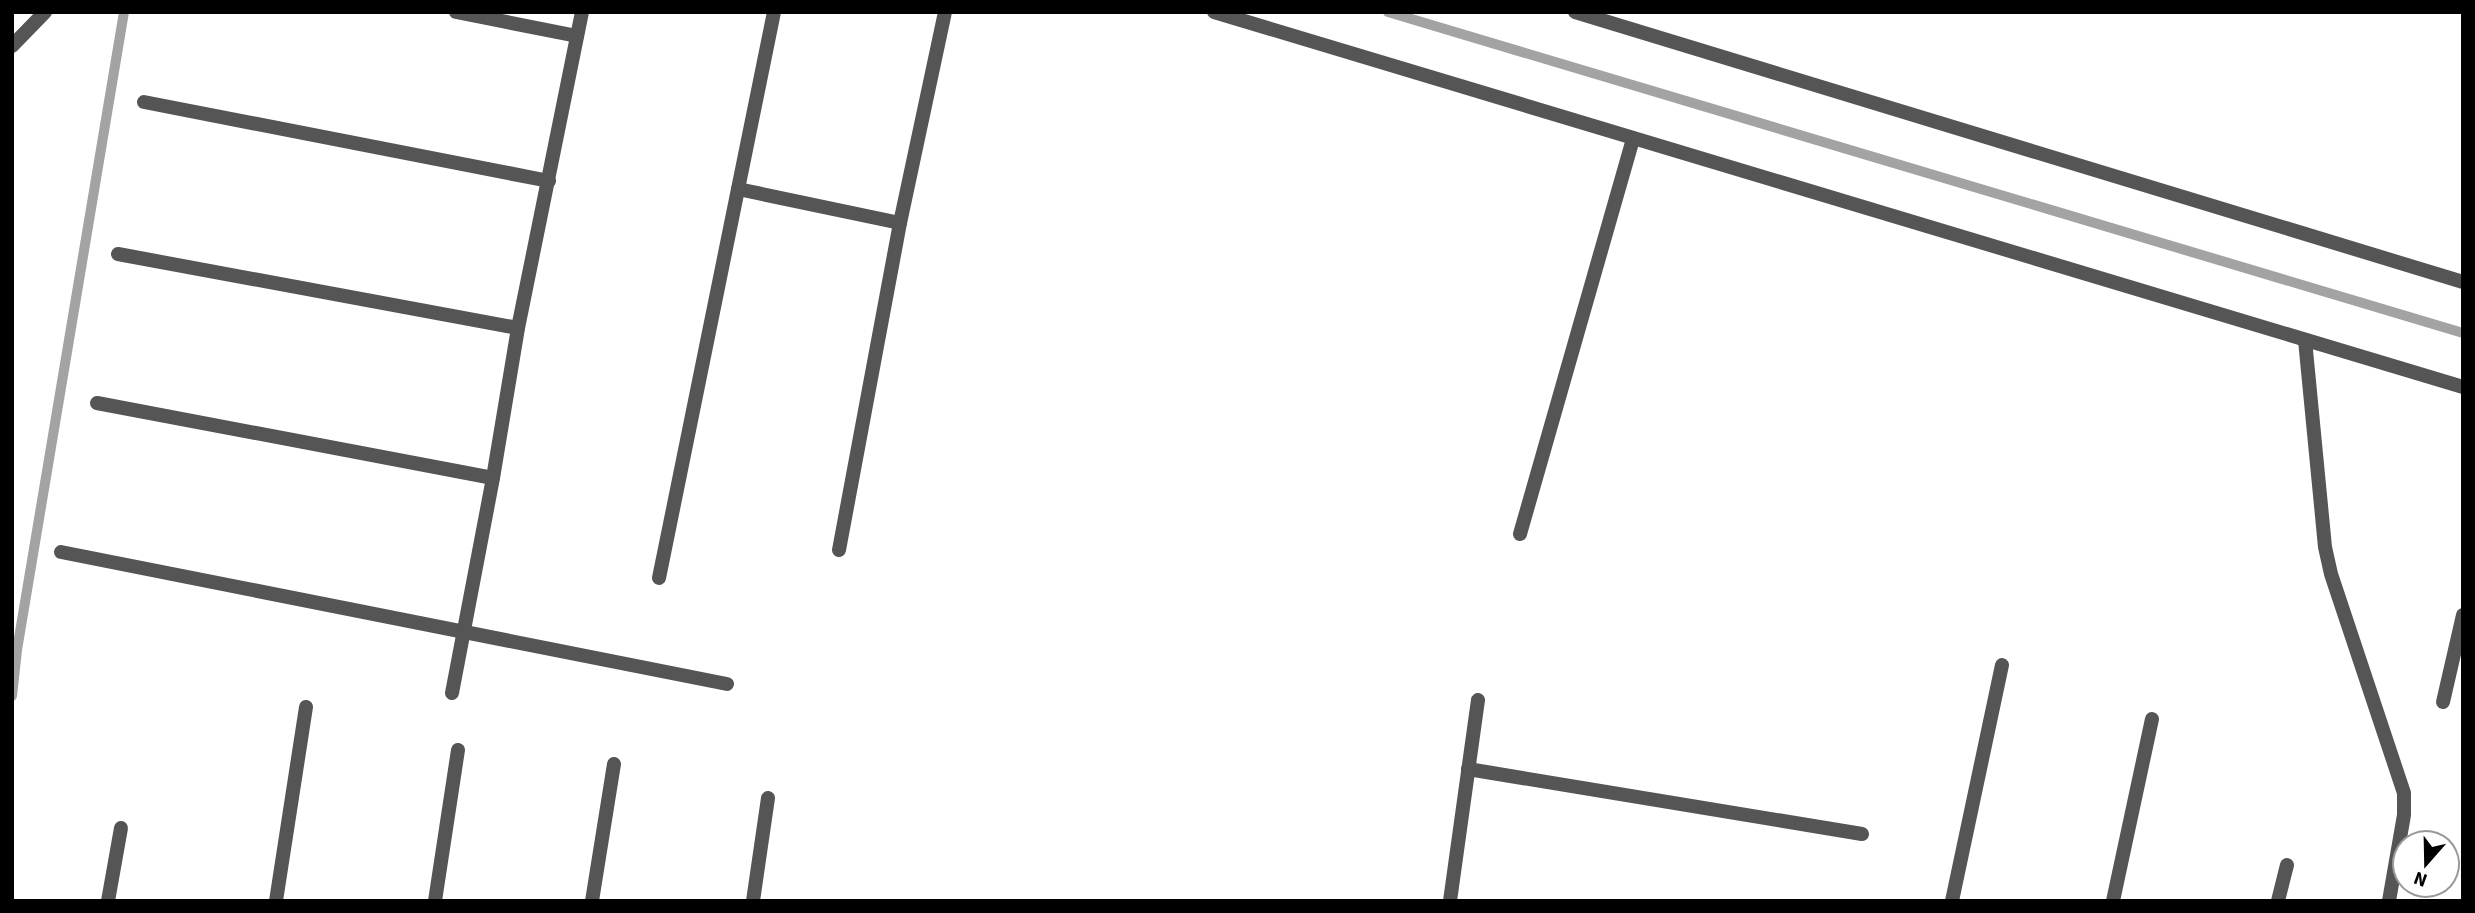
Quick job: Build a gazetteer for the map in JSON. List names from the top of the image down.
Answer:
{
  "north": "bottom"
}
